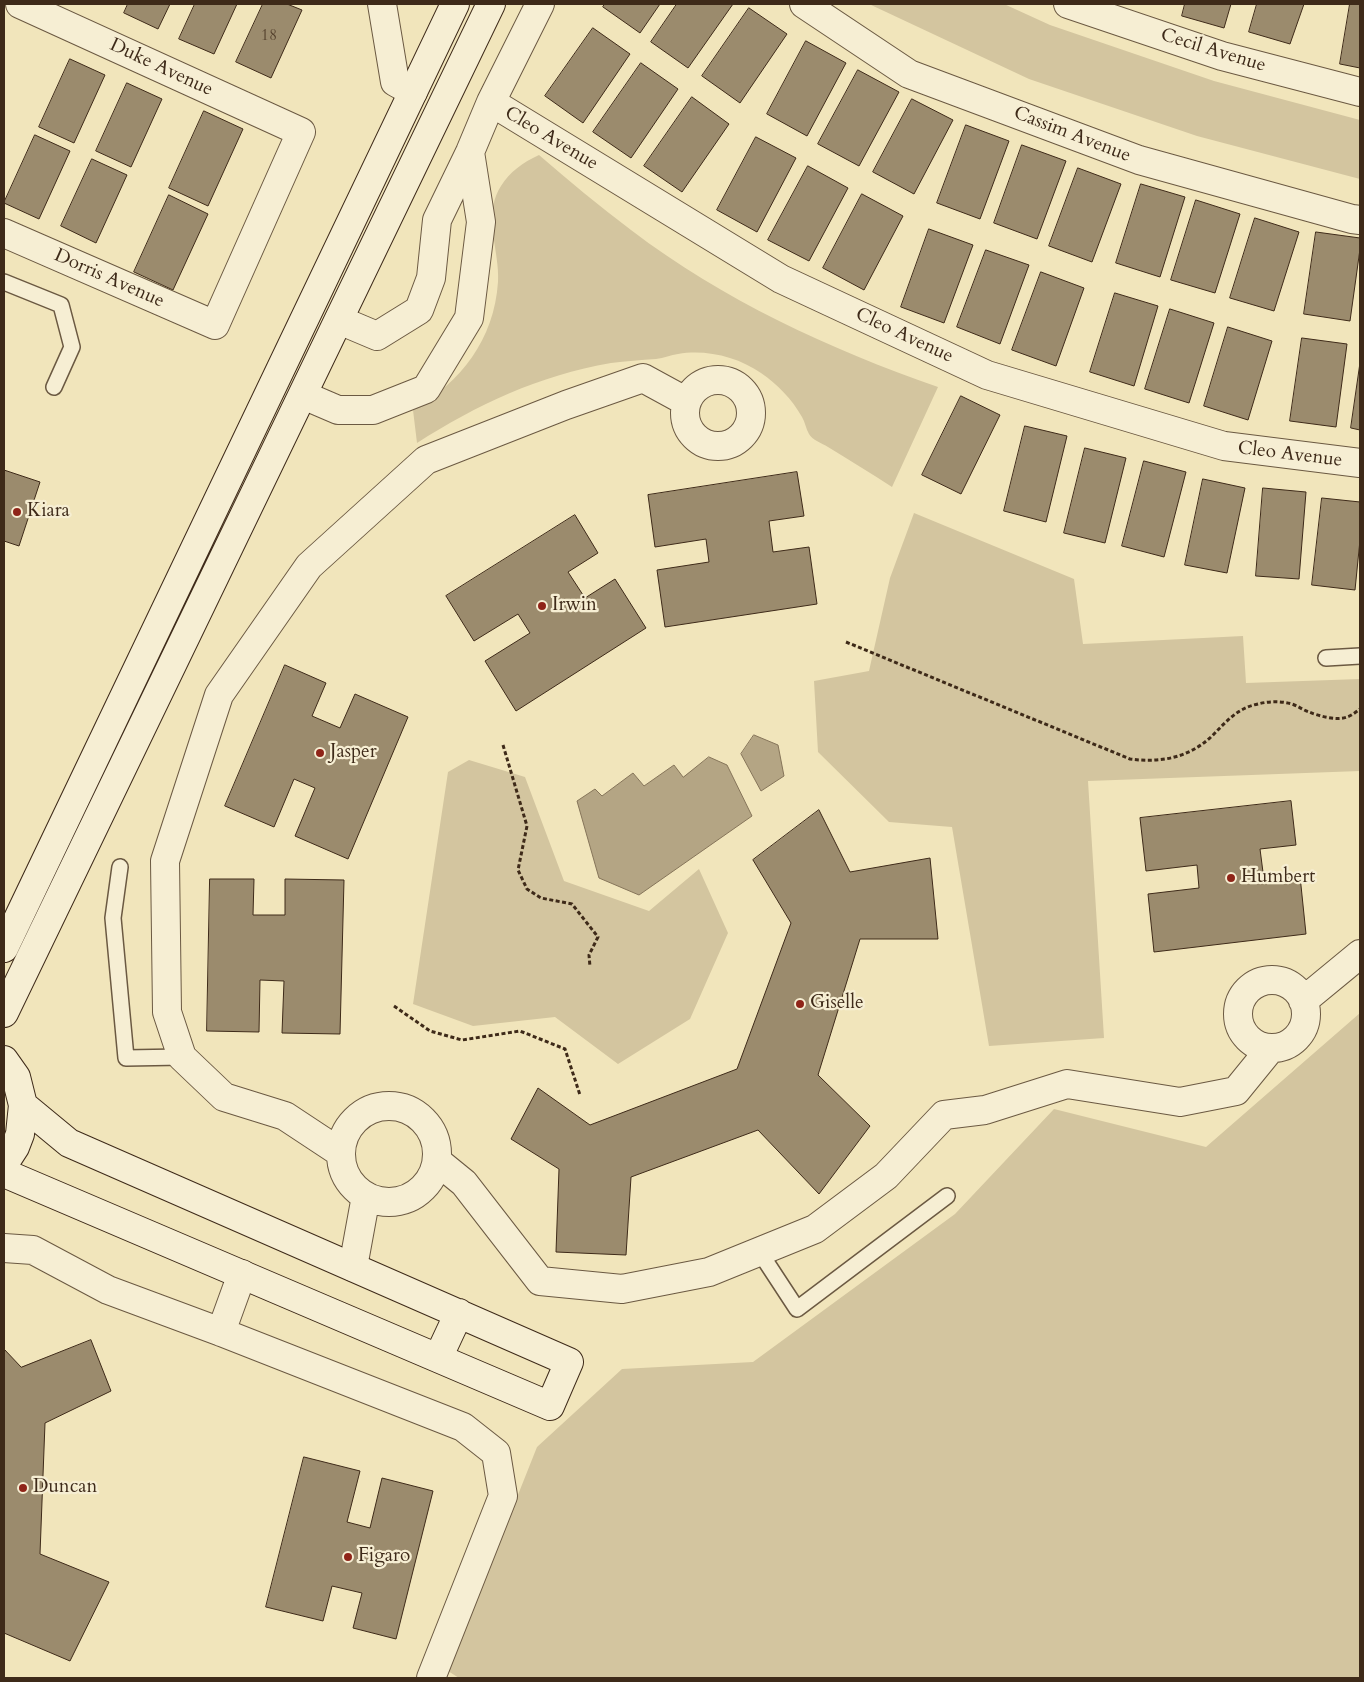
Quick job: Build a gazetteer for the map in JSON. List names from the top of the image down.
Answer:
{
  "streets": {
    "street": [
      "Cecil Avenue",
      "Duke Avenue",
      "Cassim Avenue",
      "Cleo Avenue",
      "Dorris Avenue"
    ]
  },
  "crossings": [
    ["Duke Avenue", "Dorris Avenue"]
  ],
  "places": [
    "Kiara",
    "Irwin",
    "Jasper",
    "Humbert",
    "Giselle",
    "Duncan",
    "Figaro"
  ],
  "house_numbers": ["18"]
}
